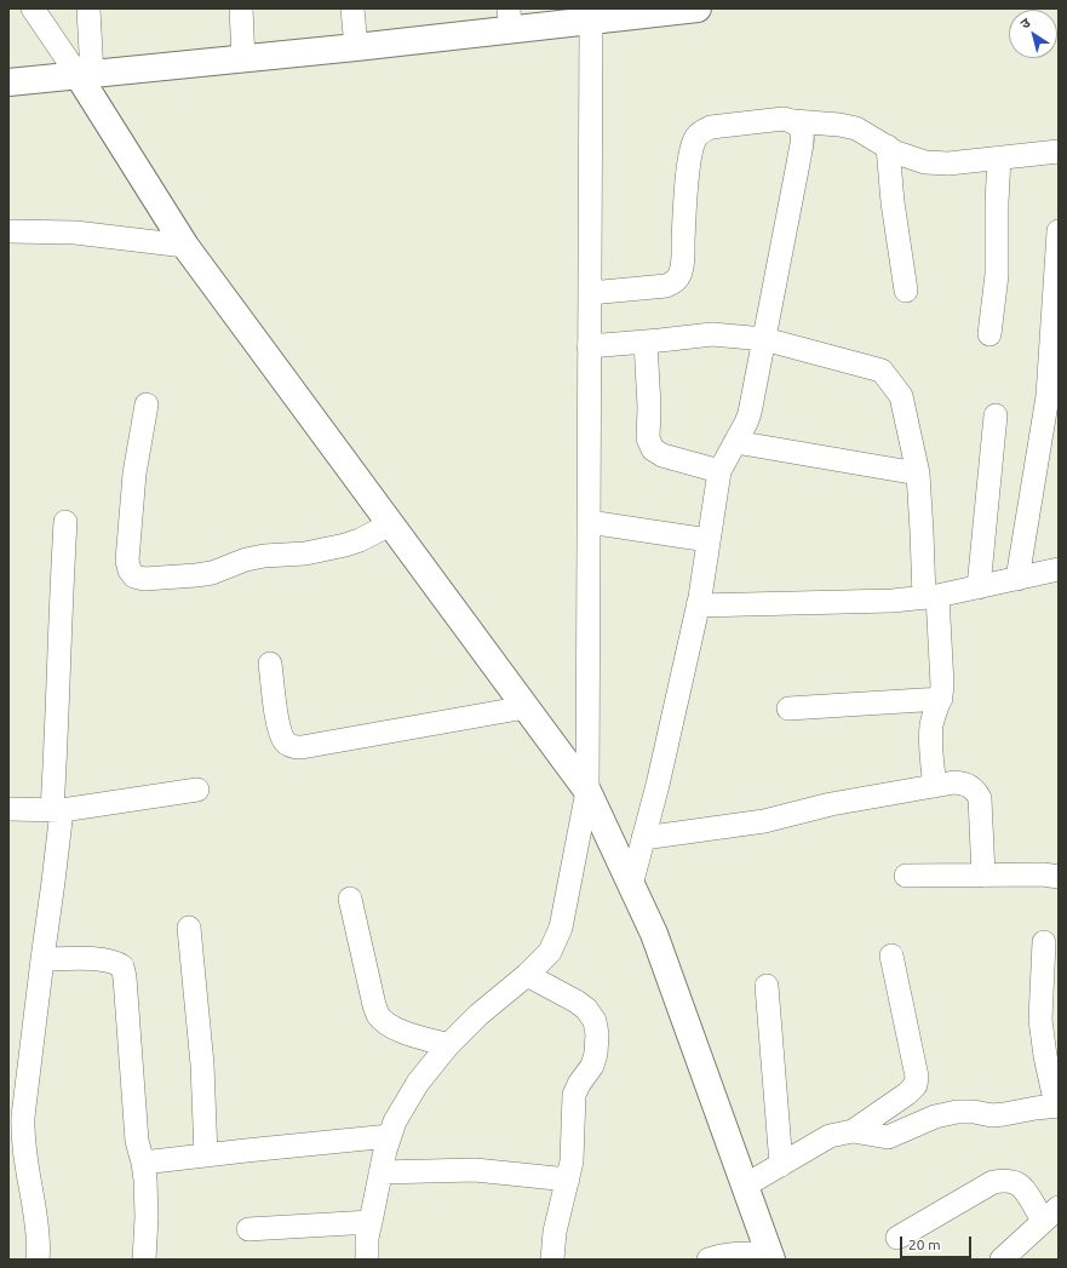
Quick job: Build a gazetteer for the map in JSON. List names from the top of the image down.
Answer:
{
  "scale_bar": "20 m",
  "north": "top left"
}
